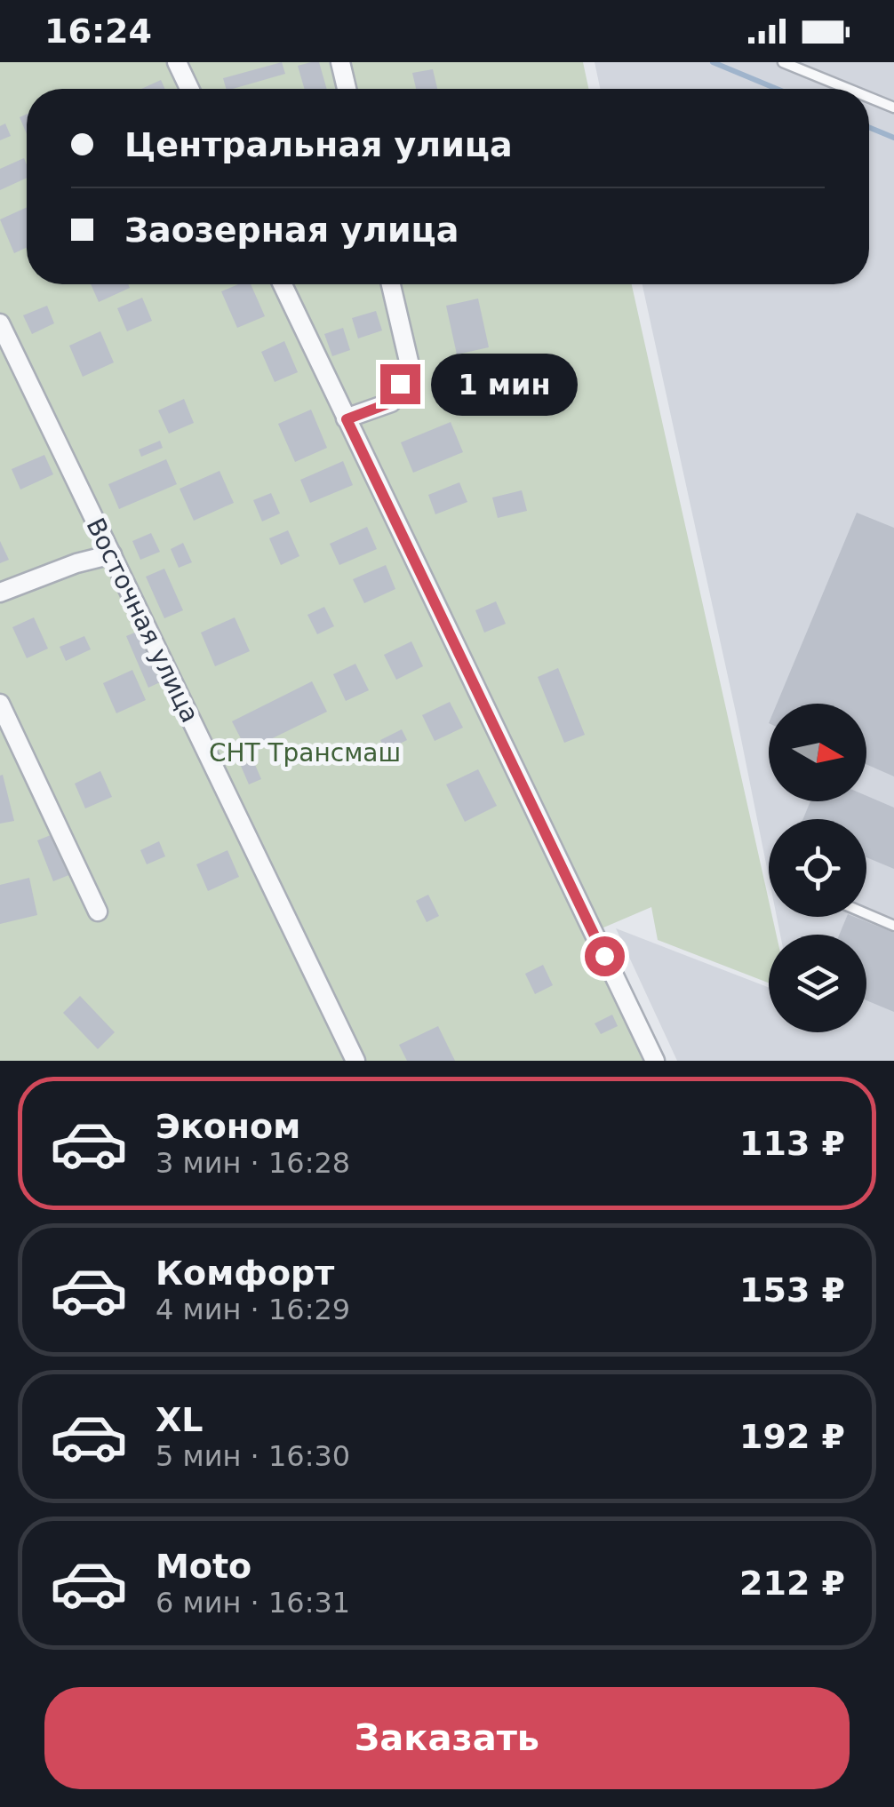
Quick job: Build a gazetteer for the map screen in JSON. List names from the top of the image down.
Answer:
{
  "streets": {
    "street": ["Восточная улица"]
  },
  "parks": ["СНТ Трансмаш"],
  "north": "right",
  "page": {
    "status": "16:24",
    "banner": ["Центральная улица", "Заозерная улица"],
    "bubble": "1 мин",
    "list": [
      {
        "name": "Эконом",
        "note": "3 мин · 16:28",
        "value": "113 ₽"
      },
      {
        "name": "Комфорт",
        "note": "4 мин · 16:29",
        "value": "153 ₽"
      },
      {
        "name": "XL",
        "note": "5 мин · 16:30",
        "value": "192 ₽"
      },
      {
        "name": "Moto",
        "note": "6 мин · 16:31",
        "value": "212 ₽"
      }
    ],
    "buttons": "Заказать"
  }
}
